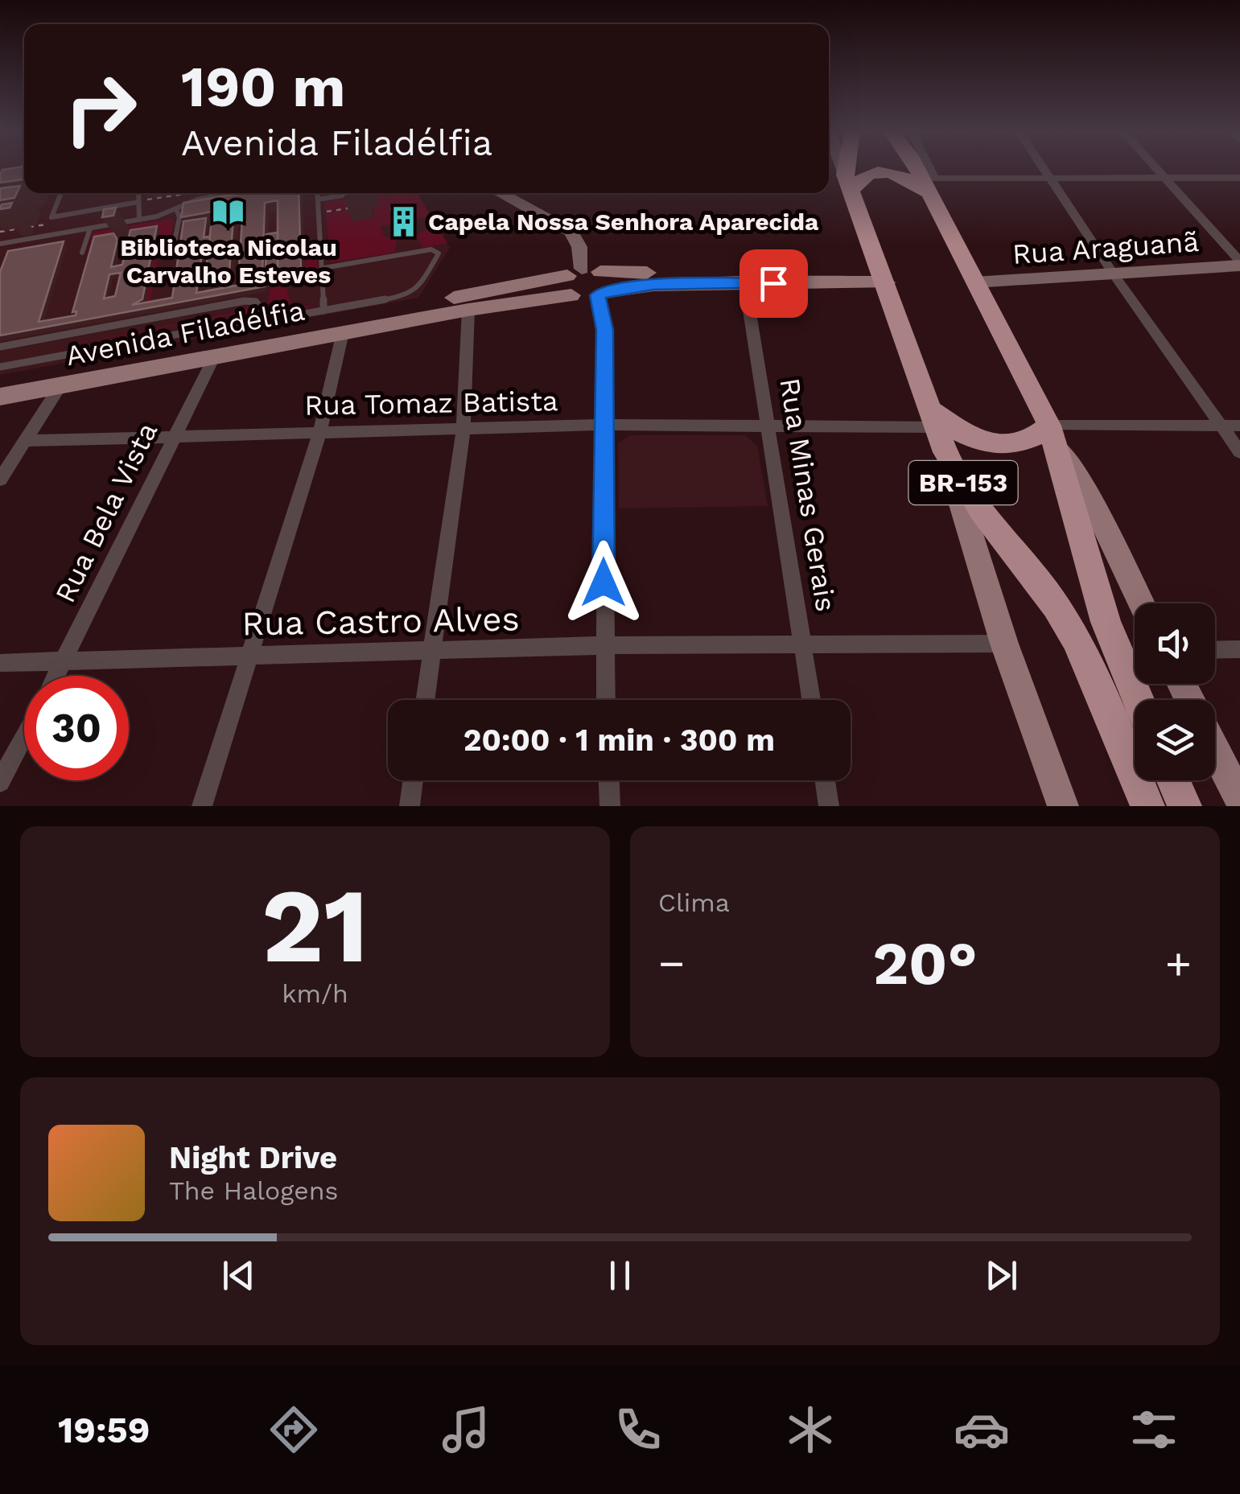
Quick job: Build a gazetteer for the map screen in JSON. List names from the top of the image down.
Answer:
{
  "streets": {
    "highway": ["BR-153"],
    "main road": ["Avenida Filadélfia"],
    "street": [
      "Rua Araguanã",
      "Rua Tomaz Batista",
      "Rua Minas Gerais",
      "Rua Bela Vista",
      "Rua Castro Alves"
    ]
  },
  "crossings": [
    ["Avenida Filadélfia", "BR-153"],
    ["Avenida Filadélfia", "Rua Minas Gerais"],
    ["Avenida Filadélfia", "Rua Bela Vista"],
    ["Rua Tomaz Batista", "BR-153"],
    ["Rua Tomaz Batista", "Rua Minas Gerais"],
    ["Rua Tomaz Batista", "Rua Bela Vista"],
    ["Rua Minas Gerais", "Rua Castro Alves"],
    ["Rua Bela Vista", "Rua Castro Alves"]
  ],
  "places": {
    "library": ["Biblioteca Nicolau Carvalho Esteves"],
    "building": ["Capela Nossa Senhora Aparecida"]
  },
  "page": {
    "turn": ["190 m", "Avenida Filadélfia"],
    "limit": "30",
    "trip": "20:00 · 1 min · 300 m",
    "tile": [
      ["21", "km/h"],
      "Clima"
    ],
    "heat": ["−", "20°", "+"],
    "song": ["Night Drive", "The Halogens"],
    "tabs": "19:59"
  }
}
